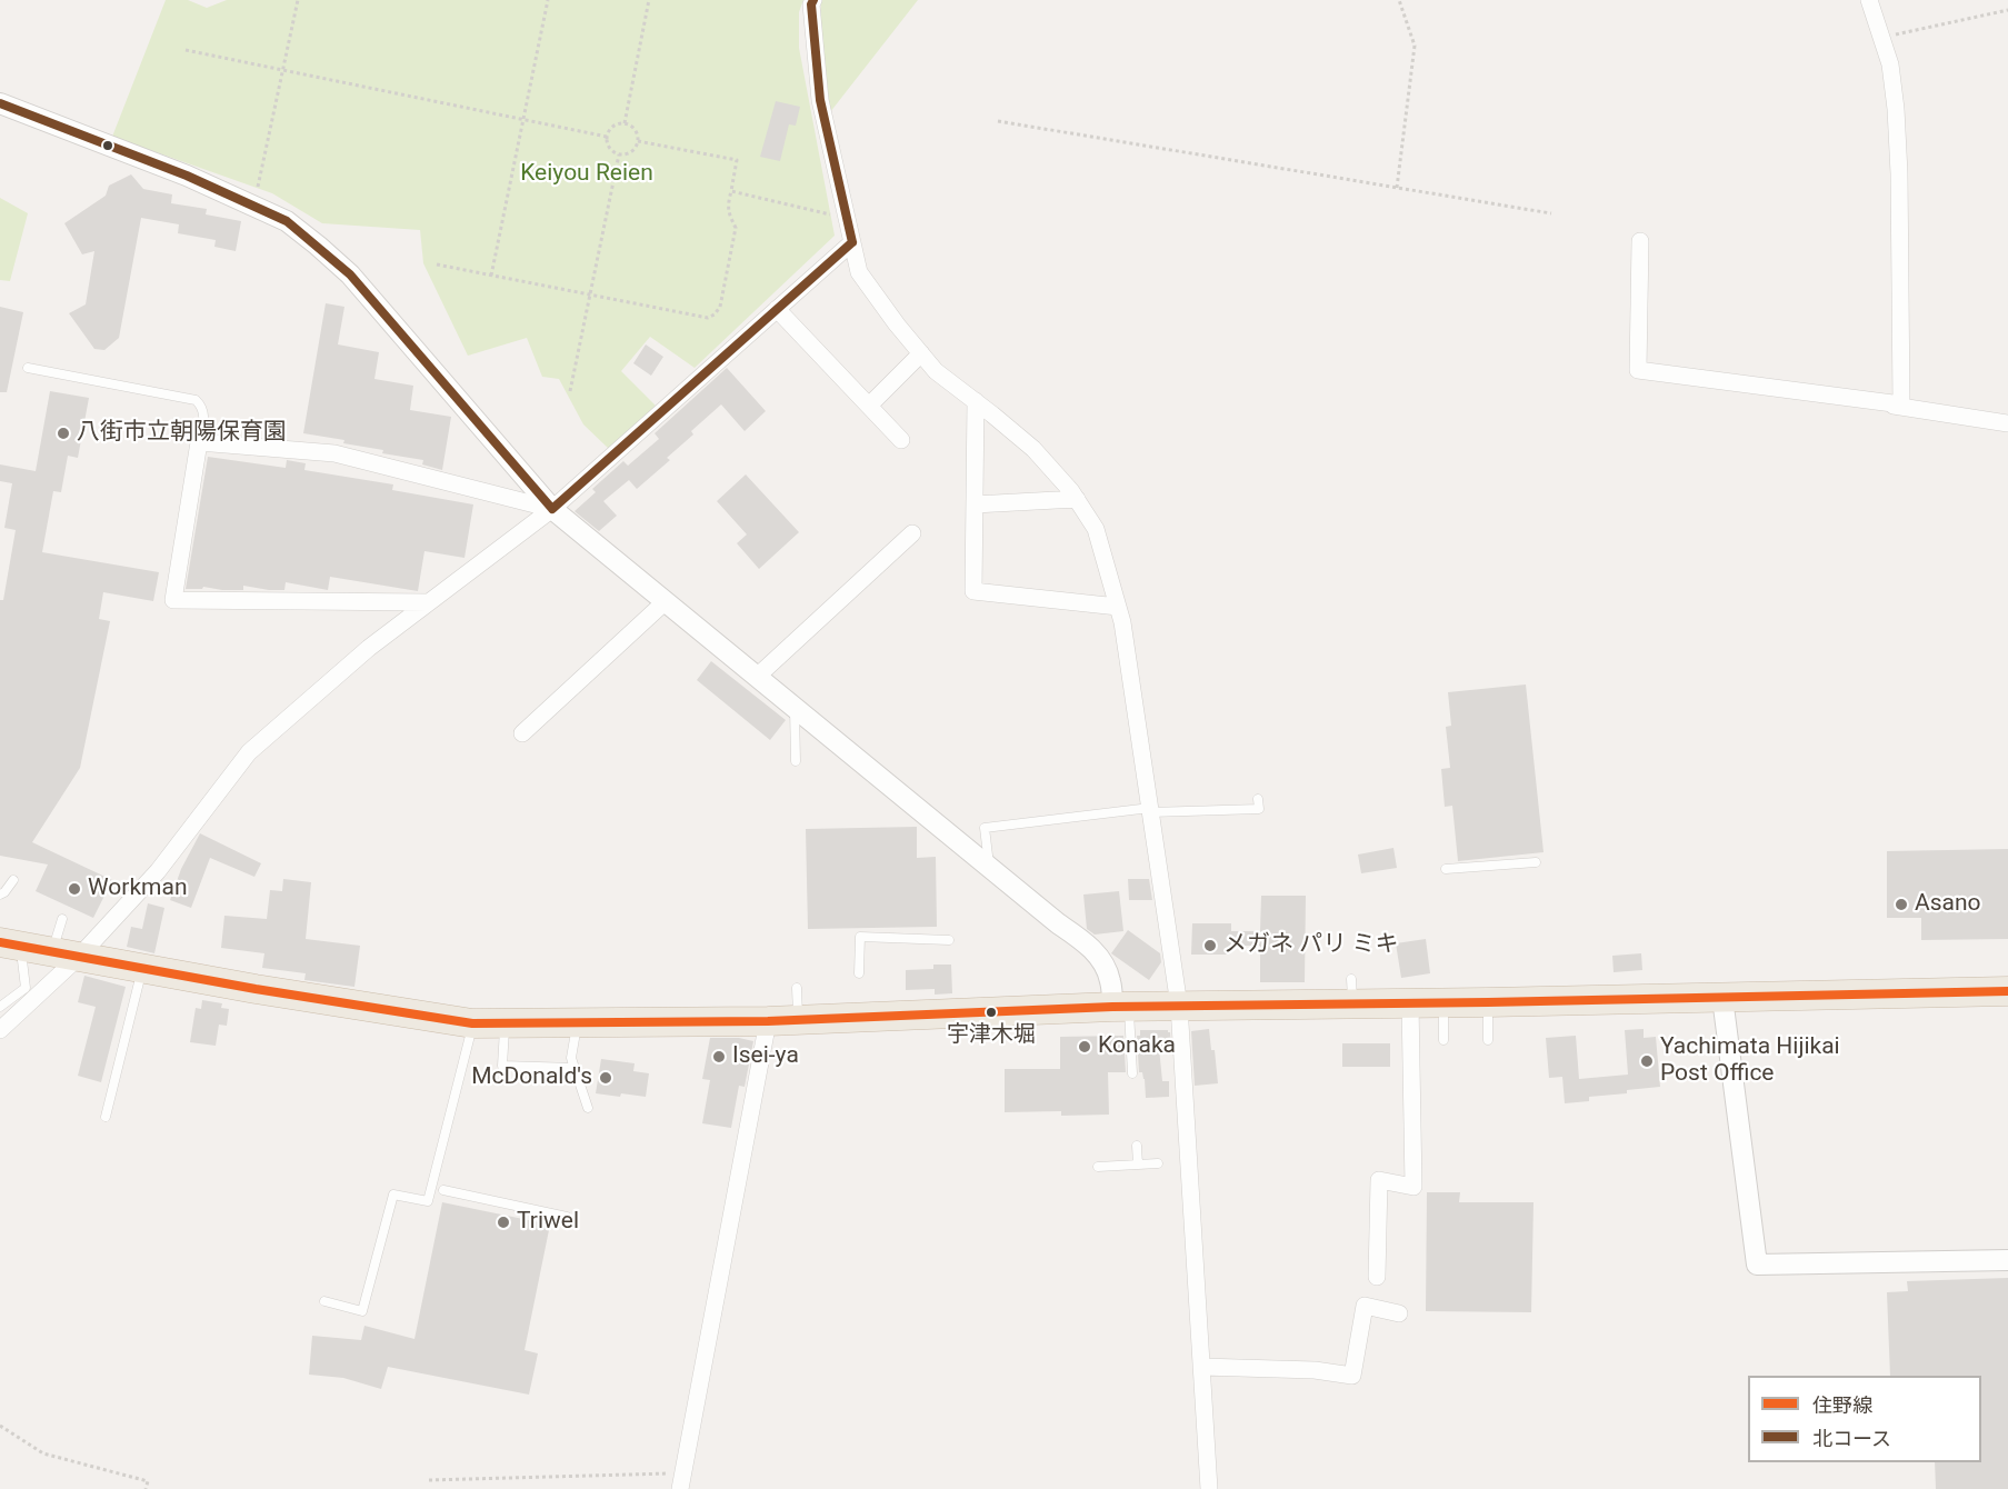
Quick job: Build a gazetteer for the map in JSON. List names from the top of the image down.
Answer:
{
  "parks": ["Keiyou Reien"],
  "places": [
    "八街市立朝陽保育園",
    "Workman",
    "Asano",
    "メガネ パリ ミキ",
    "宇津木堀",
    "Konaka",
    "Isei-ya",
    "Yachimata Hijikai Post Office",
    "McDonald's",
    "Triwel"
  ],
  "lines": ["transit line 北コース", "transit line 住野線"],
  "legend": ["住野線", "北コース"]
}
